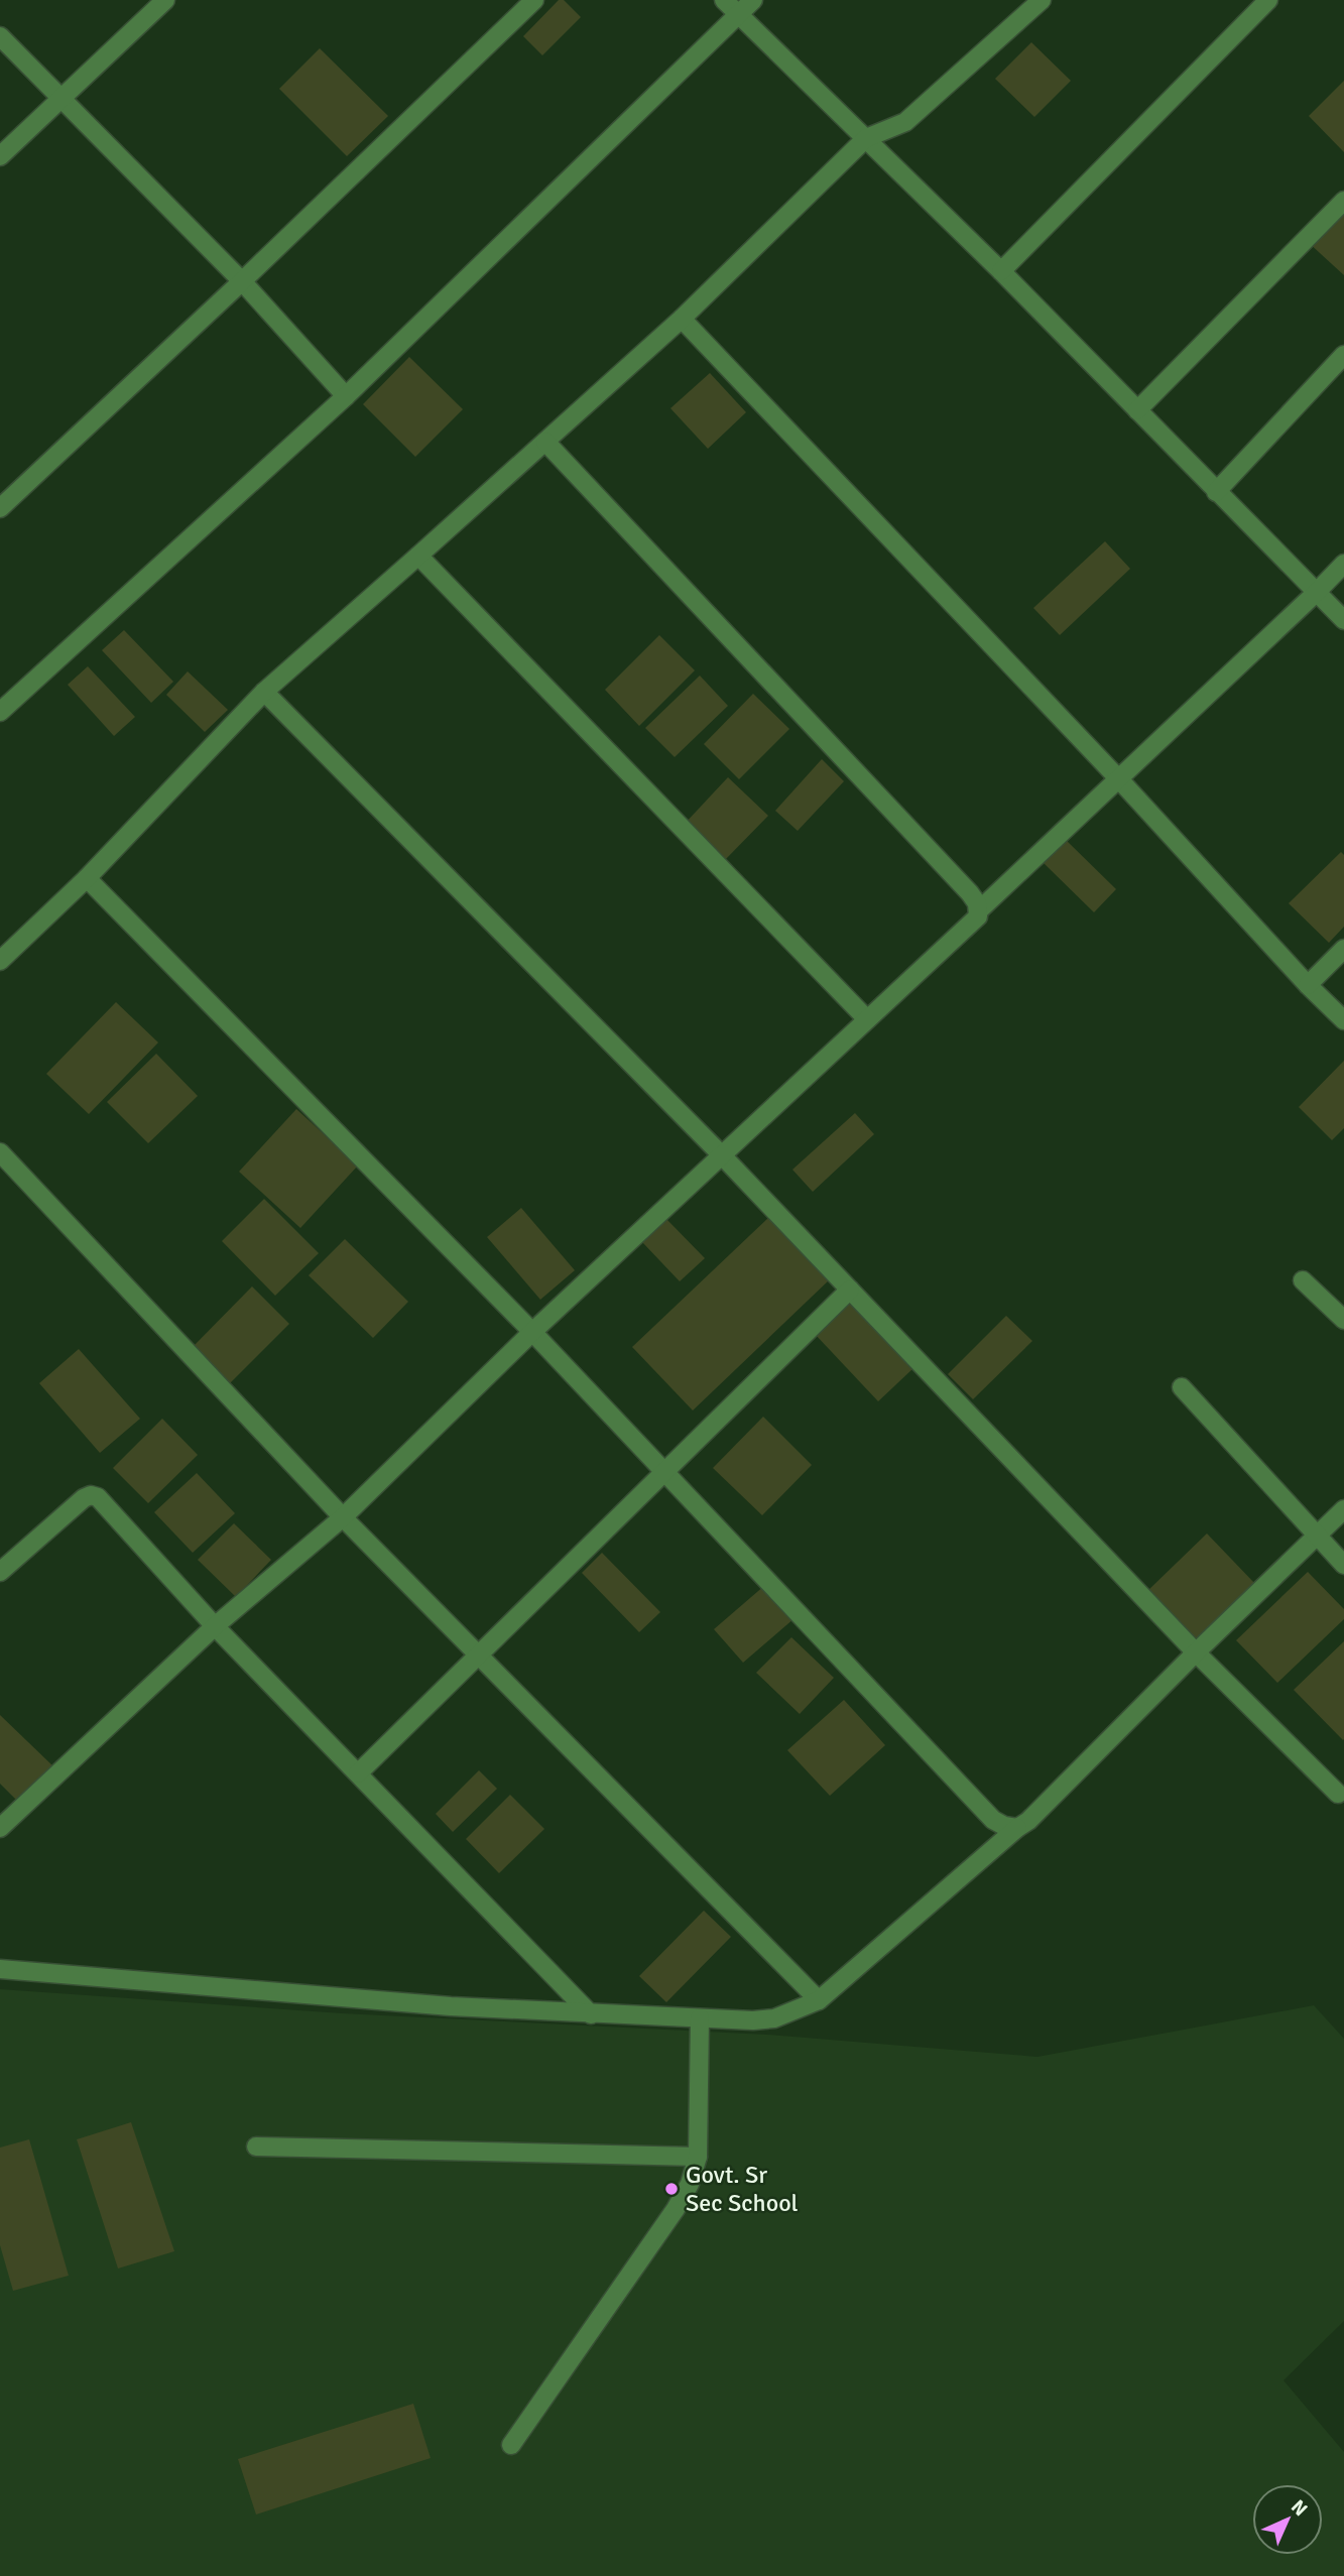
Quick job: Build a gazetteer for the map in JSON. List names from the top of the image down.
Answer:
{
  "places": ["Govt. Sr Sec School"],
  "north": "top right"
}
